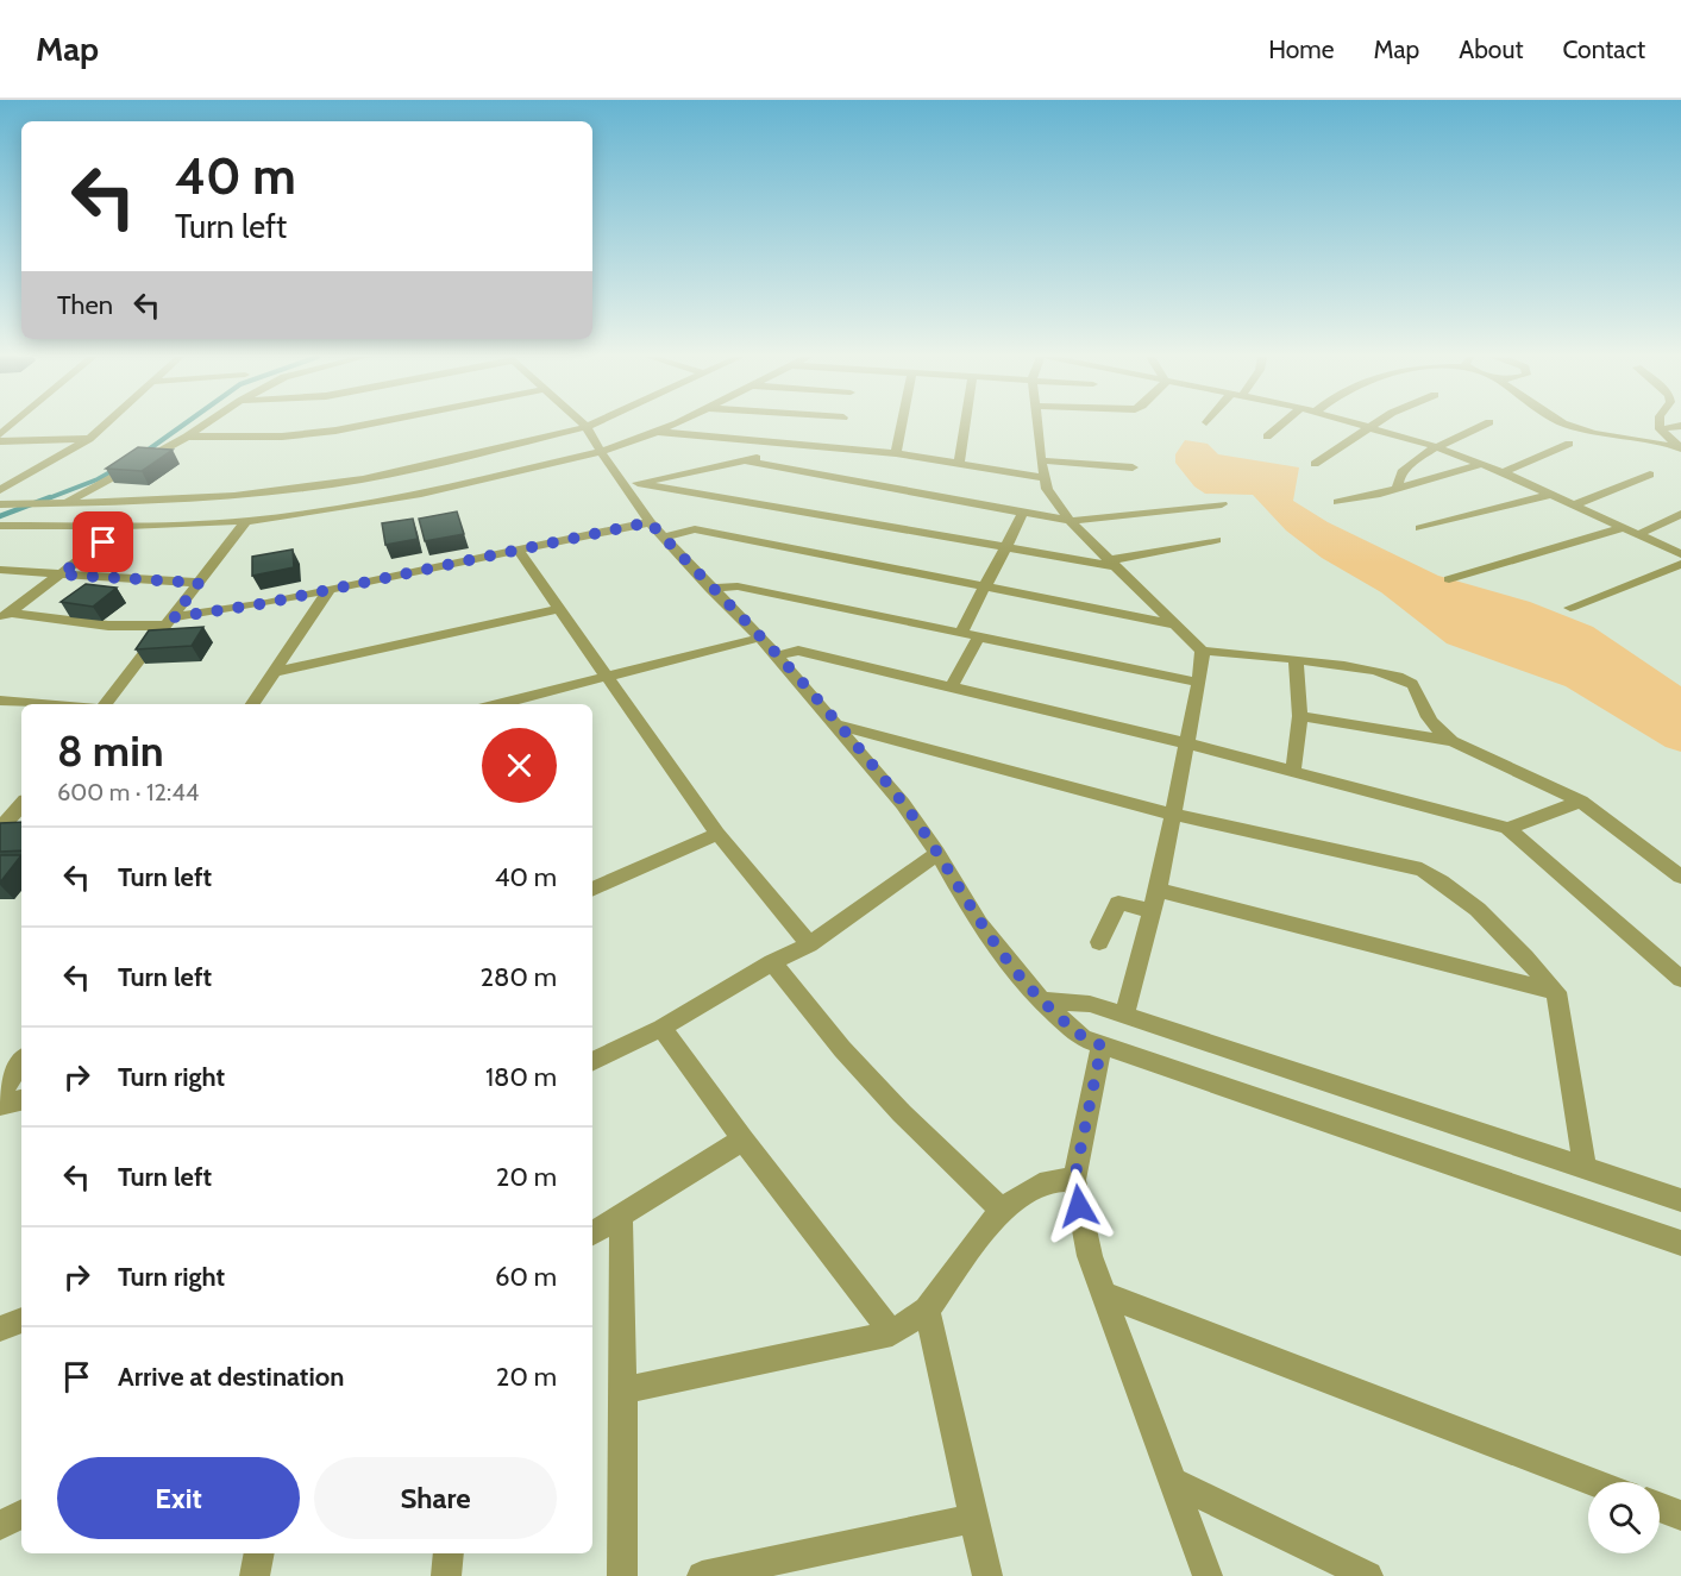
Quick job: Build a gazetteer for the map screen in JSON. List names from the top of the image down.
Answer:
{
  "page": {
    "header": "Map",
    "nav": [
      "Home",
      "Map",
      "About",
      "Contact"
    ],
    "turn": ["40 m", "Turn left"],
    "then": "Then",
    "heading": ["8 min", "600 m · 12:44"],
    "list": [
      {
        "name": "Turn left",
        "value": "40 m"
      },
      {
        "name": "Turn left",
        "value": "280 m"
      },
      {
        "name": "Turn right",
        "value": "180 m"
      },
      {
        "name": "Turn left",
        "value": "20 m"
      },
      {
        "name": "Turn right",
        "value": "60 m"
      },
      {
        "name": "Arrive at destination",
        "value": "20 m"
      }
    ],
    "buttons": ["Exit", "Share"]
  }
}
